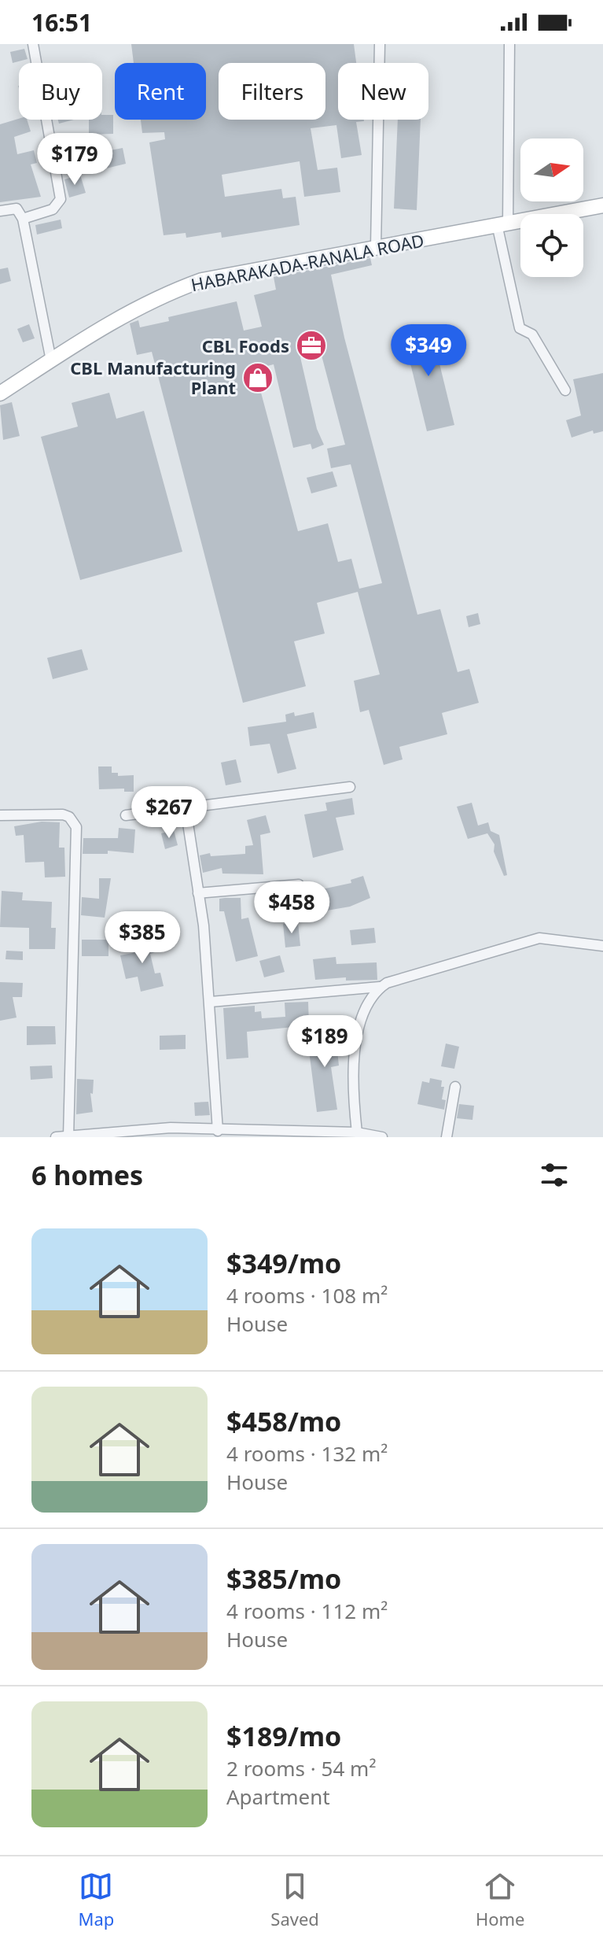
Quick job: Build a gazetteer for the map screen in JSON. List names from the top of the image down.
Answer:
{
  "streets": {
    "main road": ["HABARAKADA-RANALA ROAD"]
  },
  "places": {
    "office": ["CBL Foods"],
    "shop": ["CBL Manufacturing Plant"]
  },
  "north": "right",
  "page": {
    "status": "16:51",
    "chip": [
      "Buy",
      "Rent",
      "Filters",
      "New"
    ],
    "price": [
      "$179",
      "$349",
      "$267",
      "$458",
      "$385",
      "$189"
    ],
    "heading": "6 homes",
    "list": [
      {
        "name": "$349/mo",
        "note": "4 rooms · 108 m² · House"
      },
      {
        "name": "$458/mo",
        "note": "4 rooms · 132 m² · House"
      },
      {
        "name": "$385/mo",
        "note": "4 rooms · 112 m² · House"
      },
      {
        "name": "$189/mo",
        "note": "2 rooms · 54 m² · Apartment"
      }
    ],
    "tabs": ["Map", "Saved", "Home"]
  }
}
